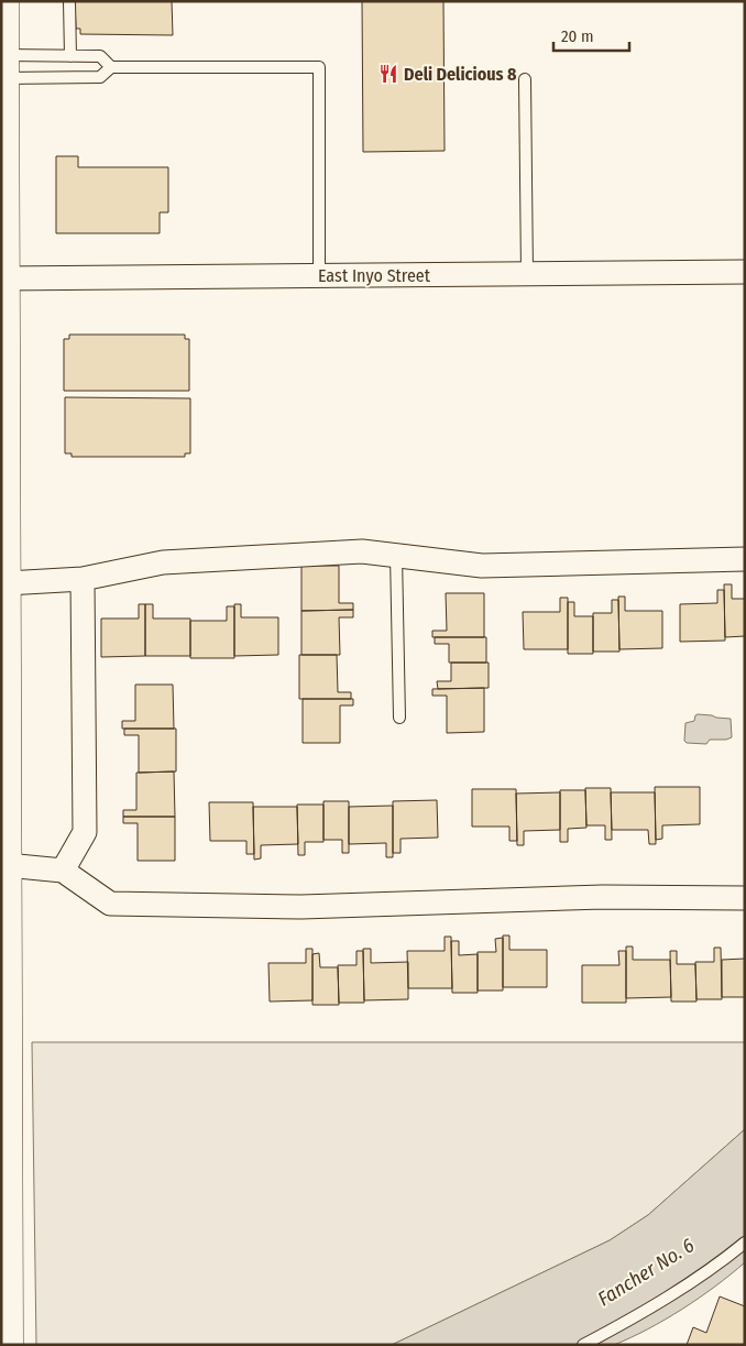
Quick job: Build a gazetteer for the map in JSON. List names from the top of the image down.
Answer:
{
  "streets": {
    "street": ["East Inyo Street"]
  },
  "water": ["Fancher No. 6"],
  "places": {
    "restaurant": ["Deli Delicious 8"]
  },
  "scale_bar": "20 m"
}
